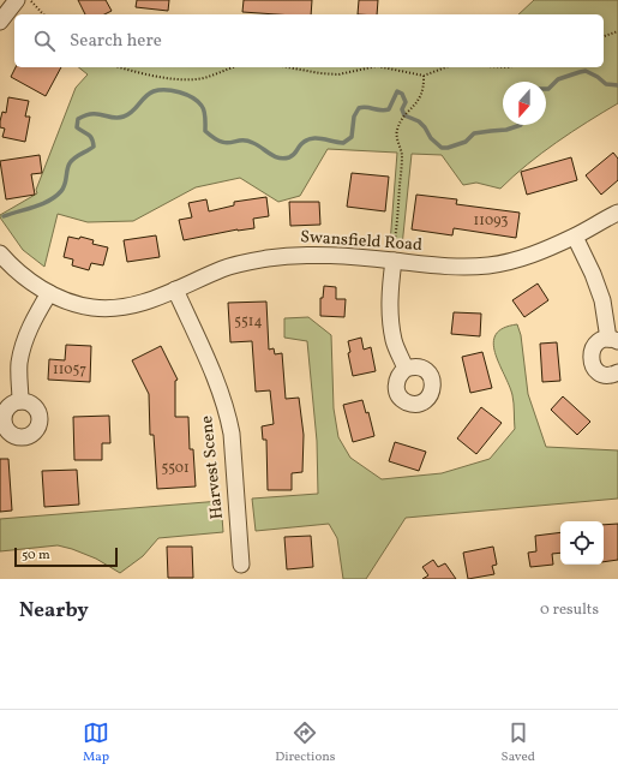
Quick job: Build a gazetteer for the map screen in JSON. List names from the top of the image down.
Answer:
{
  "streets": {
    "street": ["Swansfield Road", "Harvest Scene"]
  },
  "crossings": [
    ["Swansfield Road", "Harvest Scene"]
  ],
  "house_numbers": [
    "11093",
    "5514",
    "11057",
    "5501"
  ],
  "scale_bar": "50 m",
  "north": "bottom",
  "page": {
    "search": "Search here",
    "scale": "50 m",
    "heading": ["Nearby", "0 results"],
    "nav": ["Map", "Directions", "Saved"]
  }
}
